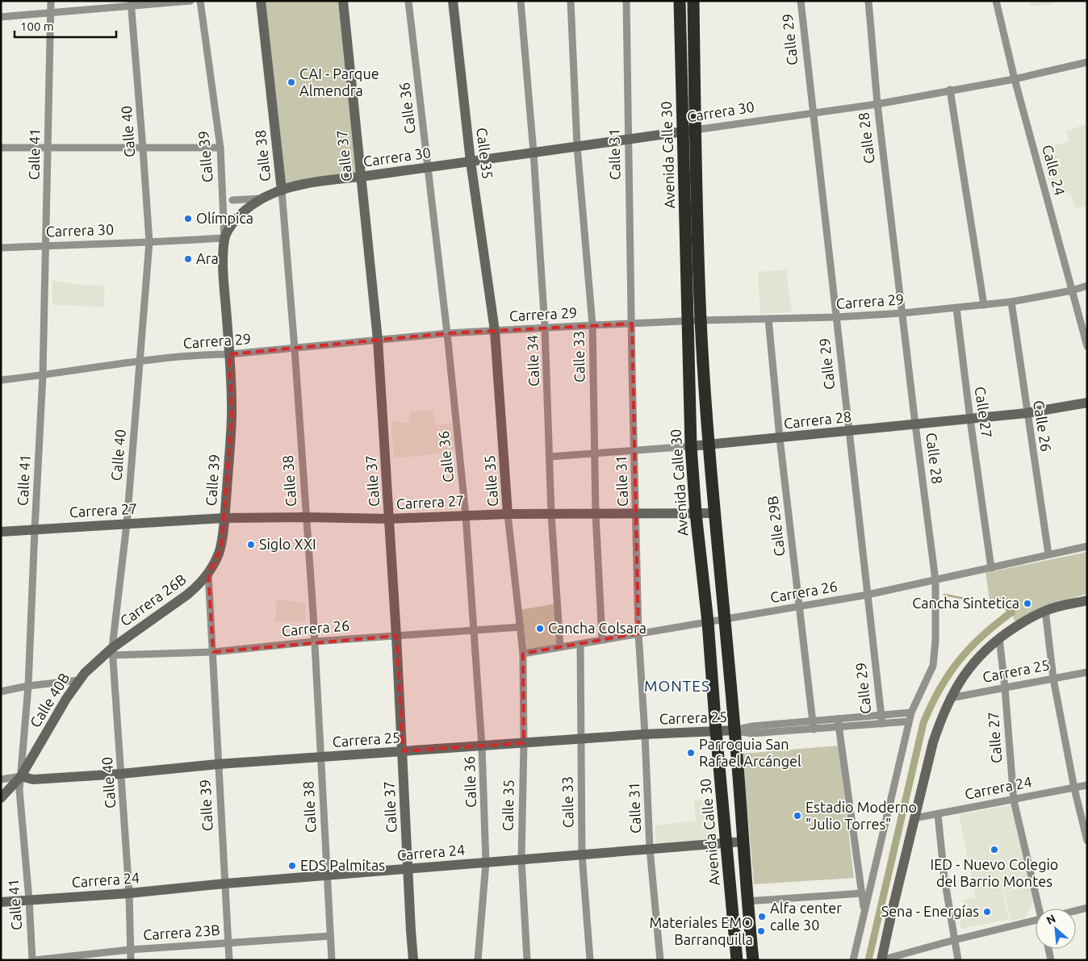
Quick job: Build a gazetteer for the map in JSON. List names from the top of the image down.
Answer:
{
  "streets": {
    "highway": ["Avenida Calle 30"],
    "street": [
      "Calle 29",
      "Calle 36",
      "Carrera 30",
      "Calle 40",
      "Calle 28",
      "Calle 35",
      "Calle 41",
      "Calle 31",
      "Calle 38",
      "Calle 37",
      "Calle 39",
      "Calle 24",
      "Carrera 29",
      "Calle 33",
      "Calle 34",
      "Calle 27",
      "Carrera 28",
      "Calle 26",
      "Carrera 27",
      "Calle 29B",
      "Carrera 26",
      "Carrera 26B",
      "Carrera 25",
      "Calle 40B",
      "Carrera 24",
      "Carrera 23B"
    ]
  },
  "crossings": [
    ["Calle 29", "Carrera 30"],
    ["Calle 29", "Calle 28"],
    ["Calle 29", "Carrera 29"],
    ["Calle 29", "Carrera 28"],
    ["Calle 29", "Carrera 26"],
    ["Calle 29", "Carrera 25"],
    ["Calle 36", "Carrera 30"],
    ["Calle 36", "Carrera 29"],
    ["Calle 36", "Carrera 27"],
    ["Calle 36", "Carrera 26"],
    ["Calle 36", "Carrera 25"],
    ["Calle 36", "Carrera 24"],
    ["Carrera 30", "Calle 40"],
    ["Carrera 30", "Calle 28"],
    ["Carrera 30", "Calle 35"],
    ["Carrera 30", "Calle 41"],
    ["Carrera 30", "Calle 31"],
    ["Carrera 30", "Avenida Calle 30"],
    ["Carrera 30", "Calle 38"],
    ["Carrera 30", "Calle 37"],
    ["Carrera 30", "Calle 39"],
    ["Carrera 30", "Calle 24"],
    ["Carrera 30", "Calle 33"],
    ["Carrera 30", "Calle 34"],
    ["Calle 40", "Carrera 29"],
    ["Calle 40", "Carrera 27"],
    ["Calle 40", "Carrera 26"],
    ["Calle 40", "Carrera 26B"],
    ["Calle 40", "Carrera 25"],
    ["Calle 40", "Calle 40B"],
    ["Calle 40", "Carrera 24"],
    ["Calle 40", "Carrera 23B"],
    ["Calle 28", "Carrera 29"],
    ["Calle 28", "Carrera 28"],
    ["Calle 28", "Carrera 26"],
    ["Calle 28", "Carrera 25"],
    ["Calle 35", "Carrera 29"],
    ["Calle 35", "Carrera 27"],
    ["Calle 35", "Carrera 26"],
    ["Calle 35", "Carrera 25"],
    ["Calle 35", "Carrera 24"],
    ["Calle 41", "Carrera 29"],
    ["Calle 41", "Carrera 27"],
    ["Calle 41", "Carrera 25"],
    ["Calle 41", "Calle 40B"],
    ["Calle 41", "Carrera 24"],
    ["Calle 41", "Carrera 23B"],
    ["Calle 31", "Carrera 29"],
    ["Calle 31", "Carrera 28"],
    ["Calle 31", "Carrera 27"],
    ["Calle 31", "Carrera 26"],
    ["Calle 31", "Carrera 25"],
    ["Calle 31", "Carrera 24"],
    ["Avenida Calle 30", "Carrera 29"],
    ["Avenida Calle 30", "Carrera 28"],
    ["Avenida Calle 30", "Carrera 27"],
    ["Avenida Calle 30", "Carrera 26"],
    ["Avenida Calle 30", "Carrera 25"],
    ["Avenida Calle 30", "Carrera 24"],
    ["Calle 38", "Carrera 29"],
    ["Calle 38", "Carrera 27"],
    ["Calle 38", "Carrera 26"],
    ["Calle 38", "Carrera 25"],
    ["Calle 38", "Carrera 24"],
    ["Calle 38", "Carrera 23B"],
    ["Calle 37", "Carrera 29"],
    ["Calle 37", "Carrera 27"],
    ["Calle 37", "Carrera 26"],
    ["Calle 37", "Carrera 25"],
    ["Calle 37", "Carrera 24"],
    ["Calle 39", "Carrera 29"],
    ["Calle 39", "Carrera 27"],
    ["Calle 39", "Carrera 26"],
    ["Calle 39", "Carrera 26B"],
    ["Calle 39", "Carrera 25"],
    ["Calle 39", "Carrera 24"],
    ["Calle 39", "Carrera 23B"],
    ["Calle 24", "Carrera 29"],
    ["Carrera 29", "Calle 33"],
    ["Carrera 29", "Calle 34"],
    ["Carrera 29", "Calle 27"],
    ["Carrera 29", "Calle 26"],
    ["Carrera 29", "Calle 29B"],
    ["Calle 33", "Carrera 28"],
    ["Calle 33", "Carrera 27"],
    ["Calle 33", "Carrera 26"],
    ["Calle 33", "Carrera 25"],
    ["Calle 33", "Carrera 24"],
    ["Calle 34", "Carrera 28"],
    ["Calle 34", "Carrera 27"],
    ["Calle 34", "Carrera 26"],
    ["Calle 27", "Carrera 28"],
    ["Calle 27", "Carrera 26"],
    ["Calle 27", "Carrera 25"],
    ["Calle 27", "Carrera 24"],
    ["Carrera 28", "Calle 26"],
    ["Carrera 28", "Calle 29B"],
    ["Calle 26", "Carrera 26"],
    ["Calle 29B", "Carrera 26"],
    ["Calle 29B", "Carrera 25"],
    ["Carrera 26", "Carrera 26B"],
    ["Carrera 26", "Calle 40B"],
    ["Carrera 26B", "Calle 40B"],
    ["Carrera 25", "Calle 40B"]
  ],
  "districts": ["MONTES"],
  "places": [
    "CAI - Parque Almendra",
    "Olímpica",
    "Ara",
    "Siglo XXI",
    "Cancha Sintetica",
    "Cancha Colsara",
    "Parroquia San Rafael Arcángel",
    "Estadio Moderno \"Julio Torres\"",
    "IED - Nuevo Colegio del Barrio Montes",
    "EDS Palmitas",
    "Sena - Energías",
    "Alfa center calle 30",
    "Materiales EMO Barranquilla"
  ],
  "scale_bar": "100 m",
  "north": "top left"
}
